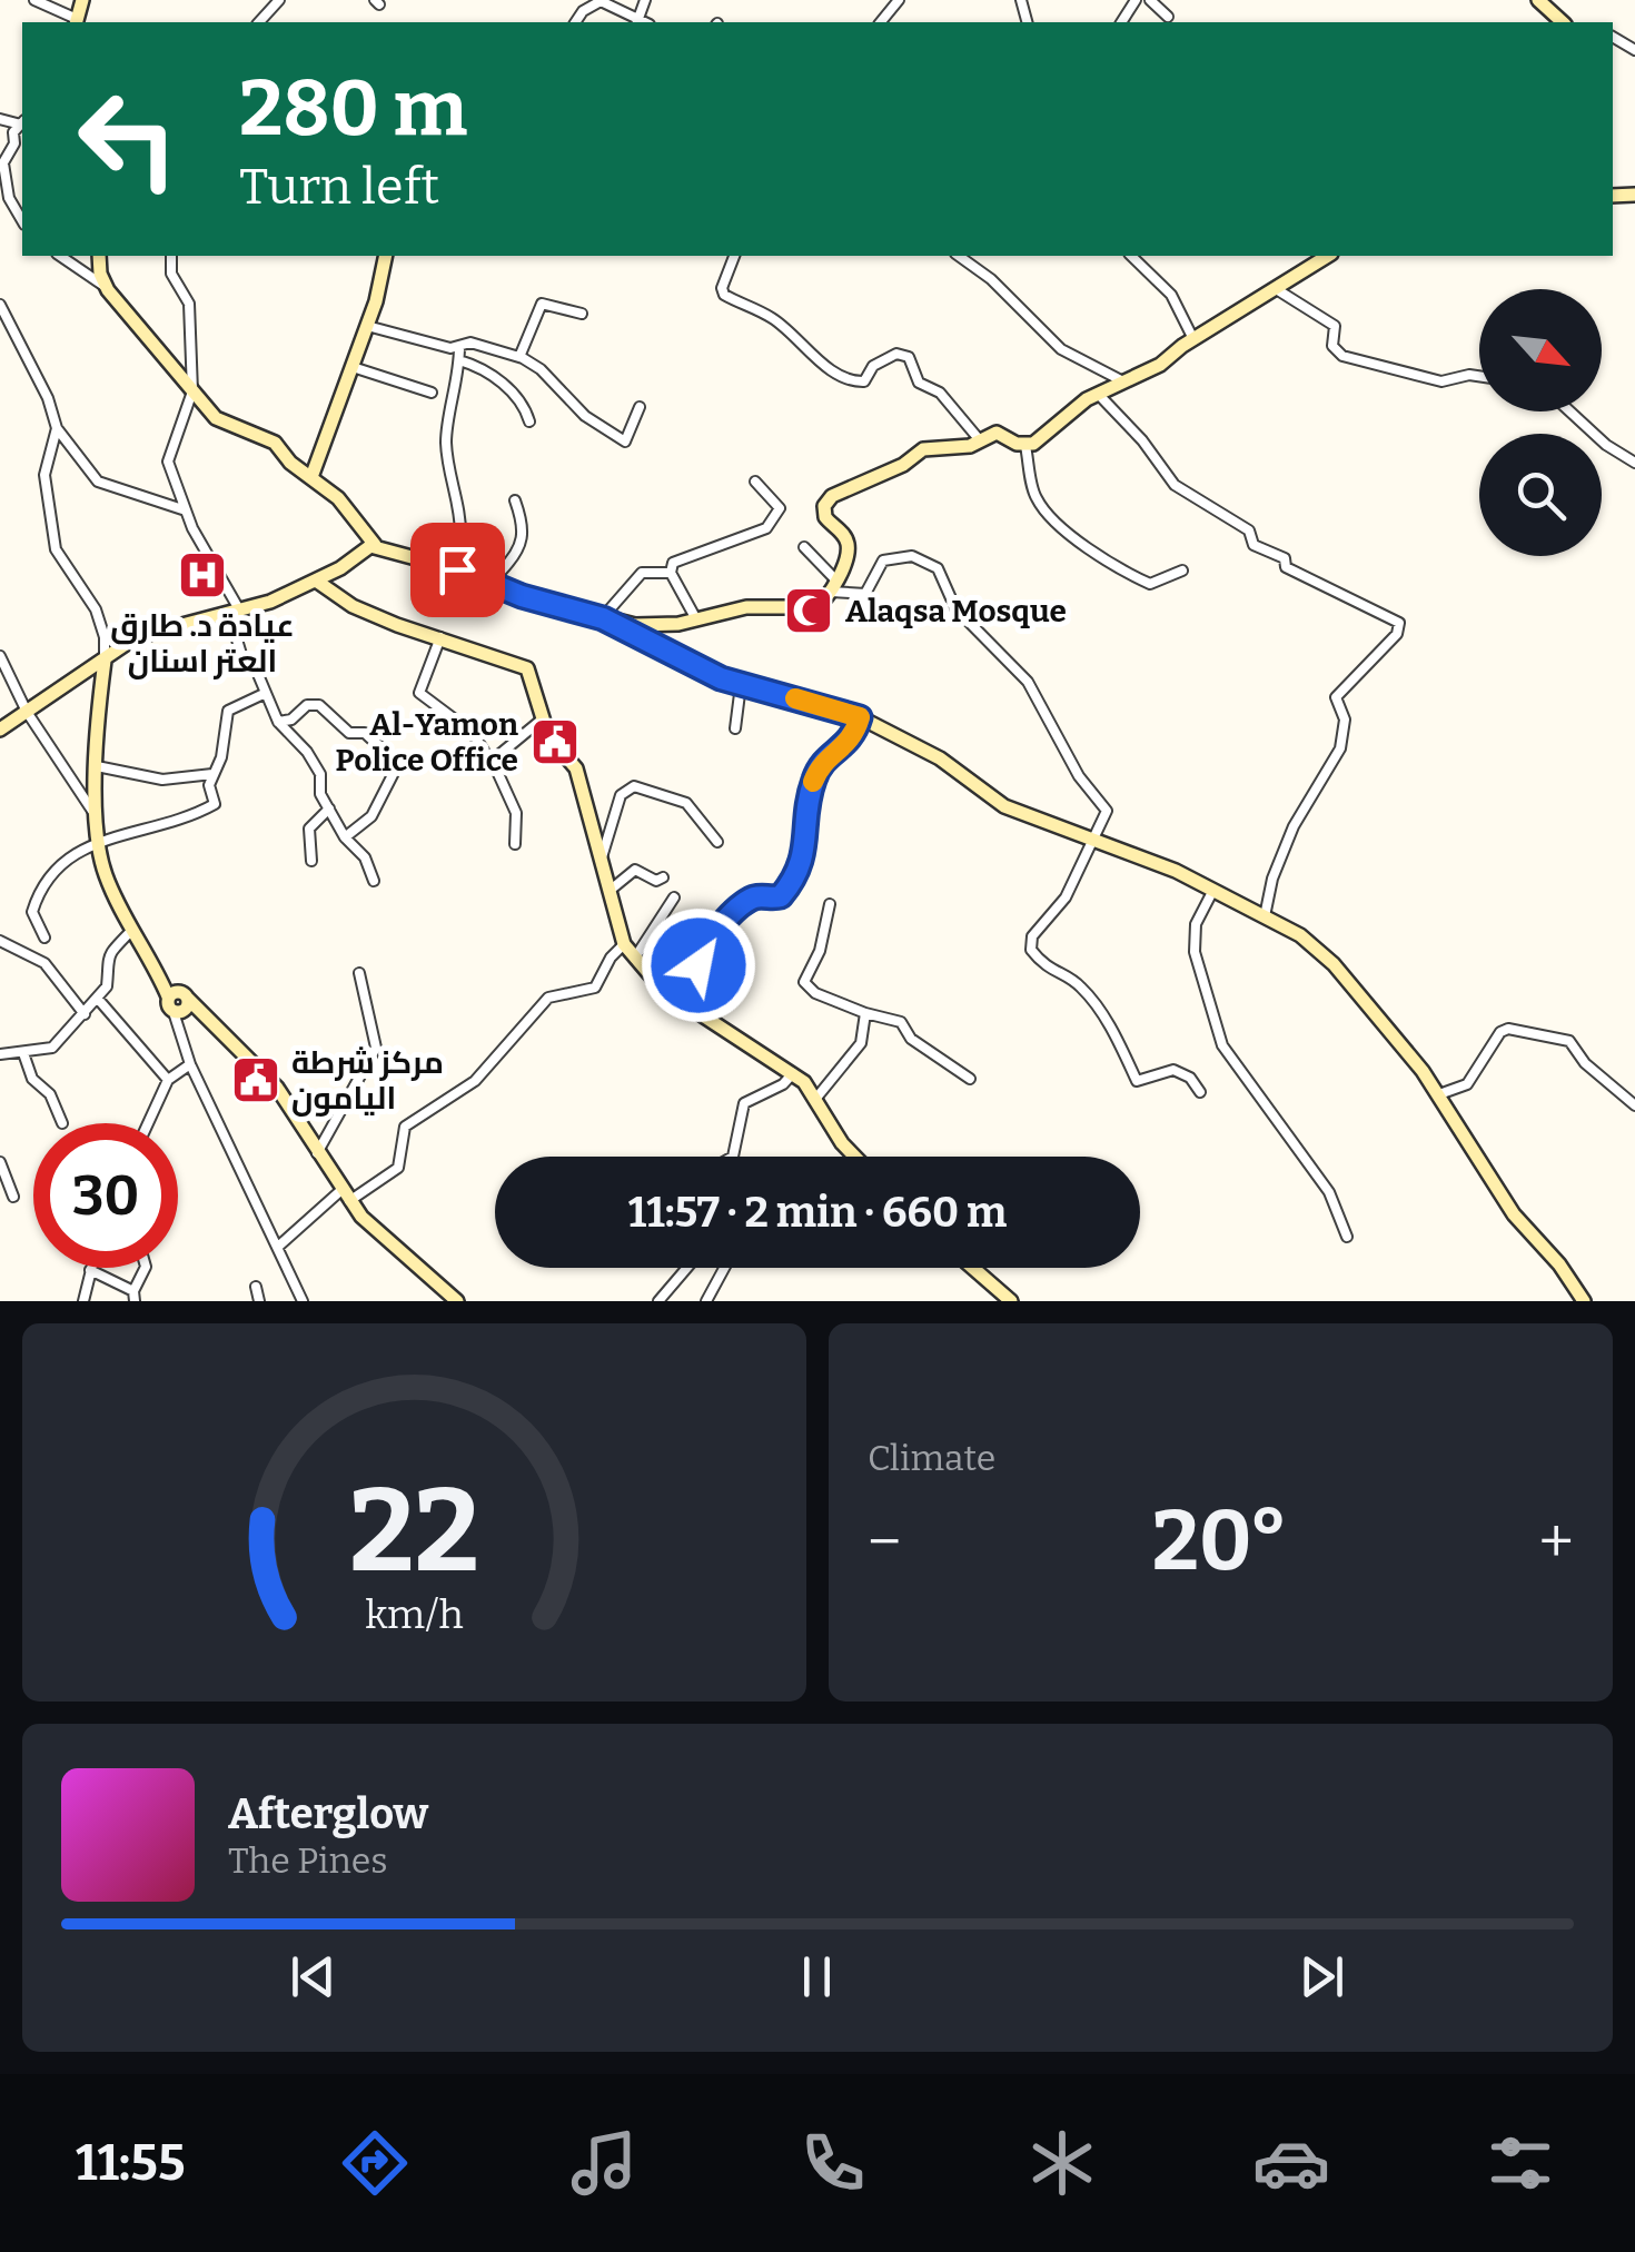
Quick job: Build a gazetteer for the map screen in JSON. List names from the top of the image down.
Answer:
{
  "places": {
    "hospital": ["عيادة د. طارق العتر اسنان"],
    "mosque": ["Alaqsa Mosque"],
    "public building": ["Al-Yamon Police Office", "مركز شرطة اليامون"]
  },
  "north": "bottom right",
  "page": {
    "turn": ["280 m", "Turn left"],
    "limit": "30",
    "trip": "11:57 · 2 min · 660 m",
    "tile": "Climate",
    "heat": ["−", "20°", "+"],
    "song": ["Afterglow", "The Pines"],
    "tabs": "11:55",
    "gauge": ["22", "km/h"]
  }
}
